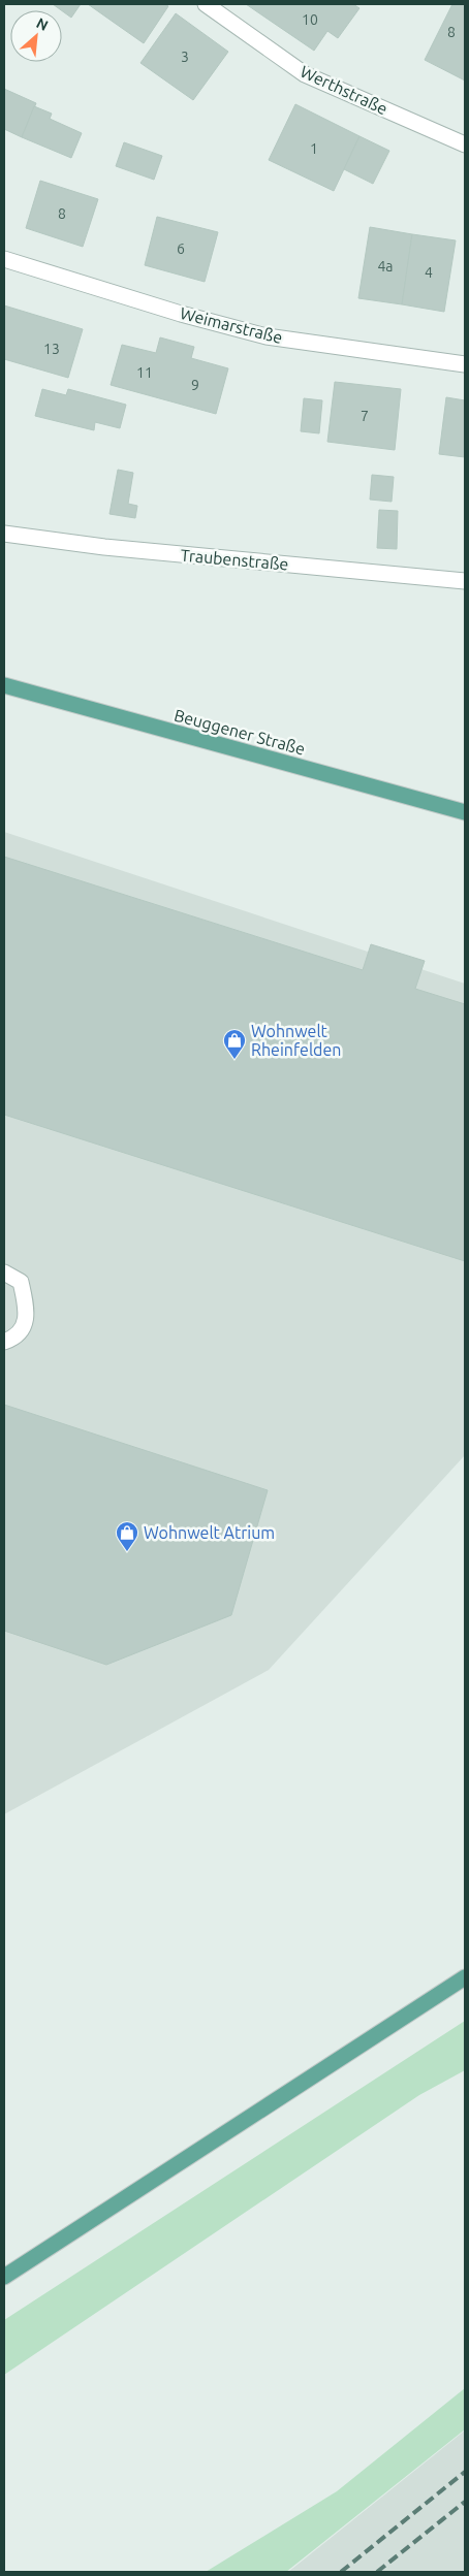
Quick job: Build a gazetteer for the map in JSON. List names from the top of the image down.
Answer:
{
  "streets": {
    "main road": ["Beuggener Straße"],
    "street": ["Werthstraße", "Weimarstraße", "Traubenstraße"]
  },
  "places": {
    "shop": ["Wohnwelt Rheinfelden", "Wohnwelt Atrium"]
  },
  "house_numbers": [
    "10",
    "8",
    "3",
    "1",
    "8",
    "6",
    "4a",
    "4",
    "13",
    "11",
    "9",
    "7"
  ],
  "north": "top right"
}
